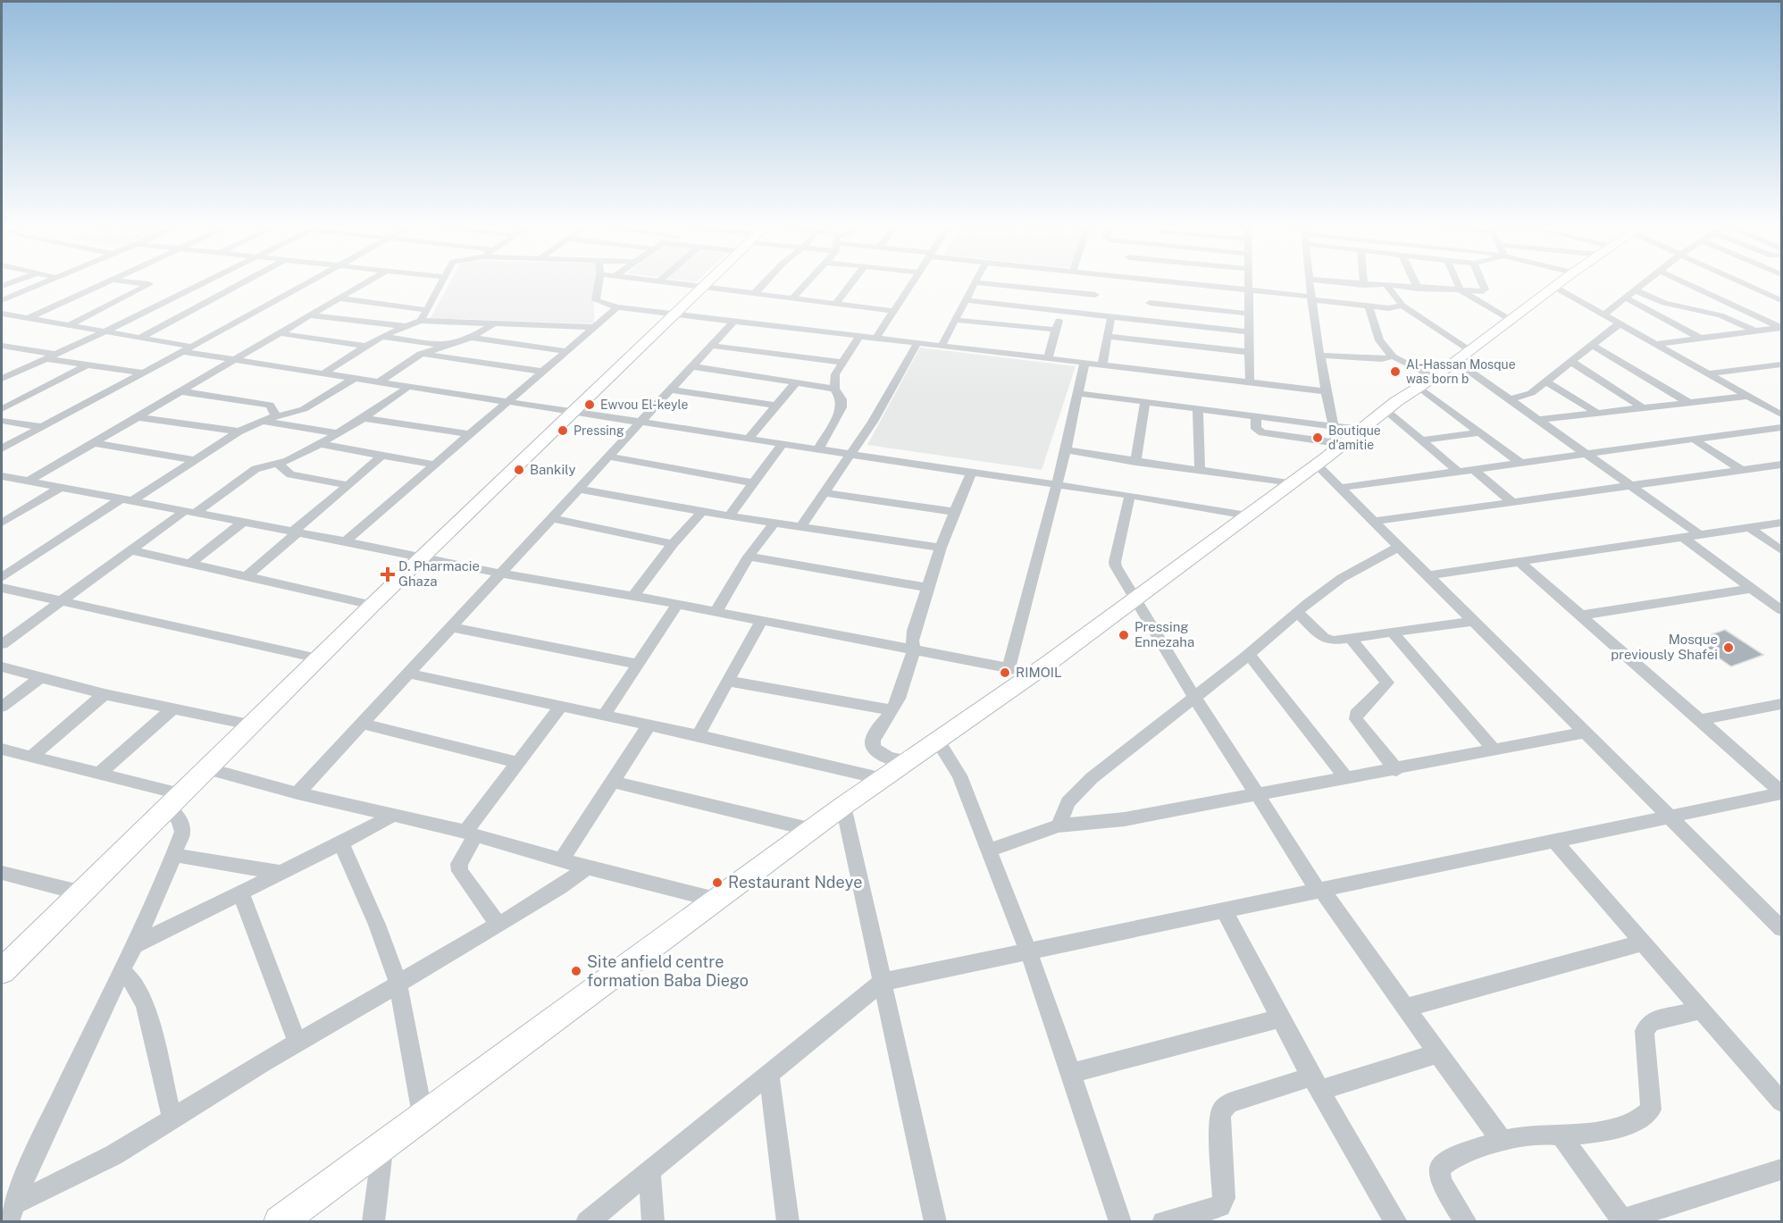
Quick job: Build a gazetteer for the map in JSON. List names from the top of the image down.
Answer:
{
  "places": {
    "other": [
      "Al-Hassan Mosque was born b",
      "Ewvou El-keyle",
      "Pressing",
      "Boutique d'amitie",
      "Bankily",
      "Pressing Ennezaha",
      "Mosque previously Shafei",
      "RIMOIL",
      "Restaurant Ndeye",
      "Site anfield centre formation Baba Diego"
    ],
    "health": ["D. Pharmacie Ghaza"]
  }
}
